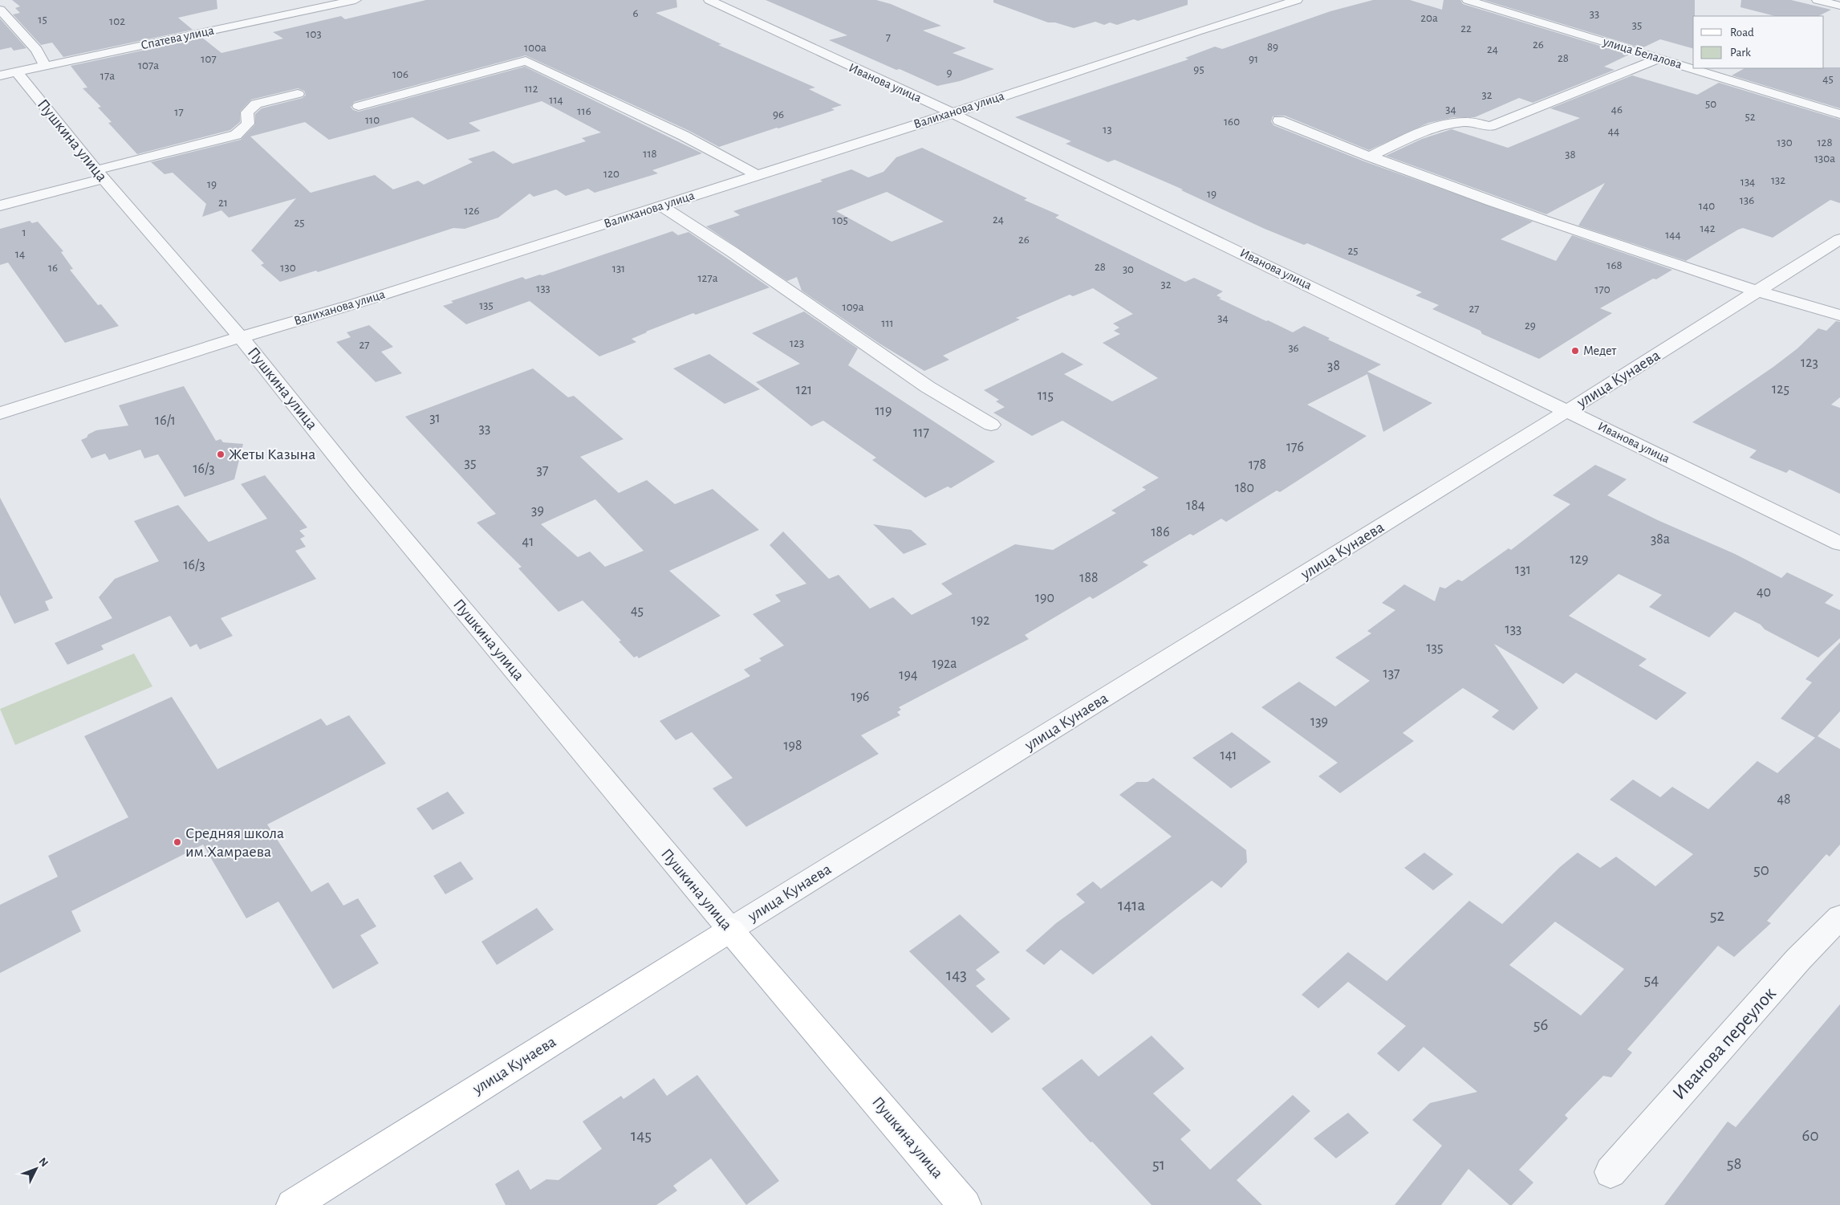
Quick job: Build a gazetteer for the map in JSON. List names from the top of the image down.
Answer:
{
  "streets": {
    "main road": ["Пушкина улица", "улица Кунаева"],
    "street": [
      "Спатева улица",
      "улица Белалова",
      "Иванова улица",
      "Валиханова улица",
      "Иванова переулок"
    ]
  },
  "crossings": [
    ["Спатева улица", "Пушкина улица"],
    ["Иванова улица", "Валиханова улица"],
    ["Иванова улица", "улица Кунаева"],
    ["Валиханова улица", "Пушкина улица"],
    ["Пушкина улица", "улица Кунаева"]
  ],
  "places": ["Медет", "Жеты Казына", "Средняя школа им.Хамраева"],
  "house_numbers": [
    "6",
    "33",
    "20а",
    "15",
    "102",
    "35",
    "22",
    "103",
    "7",
    "26",
    "89",
    "100а",
    "24",
    "28",
    "107",
    "91",
    "107а",
    "95",
    "9",
    "106",
    "17а",
    "45",
    "112",
    "32",
    "114",
    "50",
    "34",
    "46",
    "116",
    "17",
    "96",
    "52",
    "110",
    "160",
    "13",
    "44",
    "130",
    "128",
    "118",
    "38",
    "130а",
    "120",
    "132",
    "134",
    "19",
    "19",
    "136",
    "21",
    "140",
    "126",
    "24",
    "105",
    "25",
    "142",
    "1",
    "144",
    "26",
    "25",
    "14",
    "168",
    "28",
    "16",
    "130",
    "131",
    "30",
    "127а",
    "32",
    "133",
    "170",
    "135",
    "109а",
    "27",
    "34",
    "111",
    "29",
    "123",
    "27",
    "36",
    "123",
    "38",
    "125",
    "121",
    "115",
    "119",
    "31",
    "16/1",
    "33",
    "117",
    "176",
    "35",
    "178",
    "16/3",
    "37",
    "180",
    "184",
    "39",
    "186",
    "38а",
    "41",
    "129",
    "16/3",
    "131",
    "188",
    "40",
    "190",
    "45",
    "192",
    "133",
    "135",
    "192а",
    "137",
    "194",
    "196",
    "139",
    "198",
    "141",
    "48",
    "50",
    "141а",
    "52",
    "143",
    "54",
    "56",
    "145",
    "60",
    "58",
    "51"
  ],
  "legend": ["Road", "Park"],
  "north": "top right"
}
